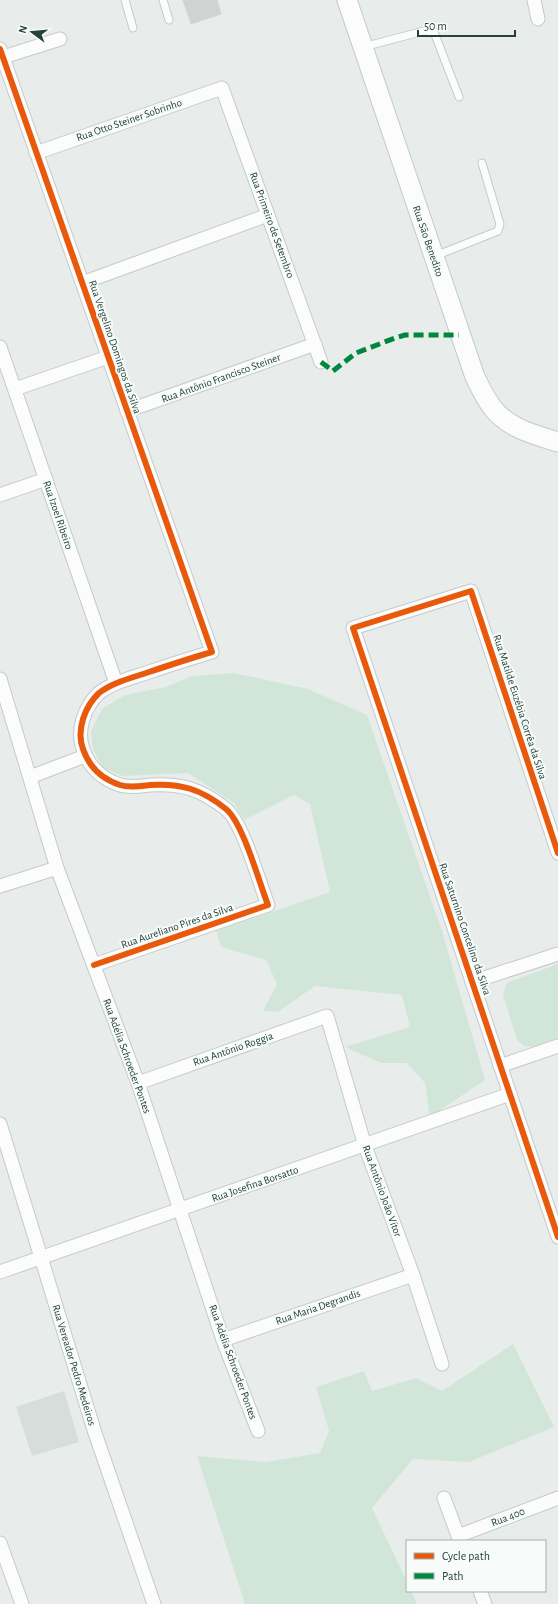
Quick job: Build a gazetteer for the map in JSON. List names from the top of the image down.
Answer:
{
  "streets": {
    "street": [
      "Rua Otto Steiner Sobrinho",
      "Rua Primeiro de Setembro",
      "Rua São Benedito",
      "Rua Vergelino Domingos da Silva",
      "Rua Antônio Francisco Steiner",
      "Rua Izoel Ribeiro",
      "Rua Matilde Euzébia Corrêa da Silva",
      "Rua Aureliano Pires da Silva",
      "Rua Saturnino Concelino da Silva",
      "Rua Antônio Roggia",
      "Rua Adélia Schroeder Pontes",
      "Rua Josefina Borsatto",
      "Rua Antônio João Vítor",
      "Rua Maria Degrandis",
      "Rua Vereador Pedro Medeiros",
      "Rua 400"
    ]
  },
  "crossings": [
    ["Rua Otto Steiner Sobrinho", "Rua Primeiro de Setembro"],
    ["Rua Otto Steiner Sobrinho", "Rua Vergelino Domingos da Silva"],
    ["Rua Primeiro de Setembro", "Rua Antônio Francisco Steiner"],
    ["Rua Vergelino Domingos da Silva", "Rua Antônio Francisco Steiner"],
    ["Rua Vergelino Domingos da Silva", "Rua Izoel Ribeiro"],
    ["Rua Matilde Euzébia Corrêa da Silva", "Rua Saturnino Concelino da Silva"],
    ["Rua Aureliano Pires da Silva", "Rua Adélia Schroeder Pontes"],
    ["Rua Saturnino Concelino da Silva", "Rua Josefina Borsatto"],
    ["Rua Antônio Roggia", "Rua Adélia Schroeder Pontes"],
    ["Rua Antônio Roggia", "Rua Antônio João Vítor"],
    ["Rua Adélia Schroeder Pontes", "Rua Josefina Borsatto"],
    ["Rua Adélia Schroeder Pontes", "Rua Maria Degrandis"],
    ["Rua Josefina Borsatto", "Rua Antônio João Vítor"],
    ["Rua Josefina Borsatto", "Rua Vereador Pedro Medeiros"],
    ["Rua Antônio João Vítor", "Rua Maria Degrandis"]
  ],
  "legend": ["Cycle path", "Path"],
  "scale_bar": "50 m",
  "north": "left"
}
